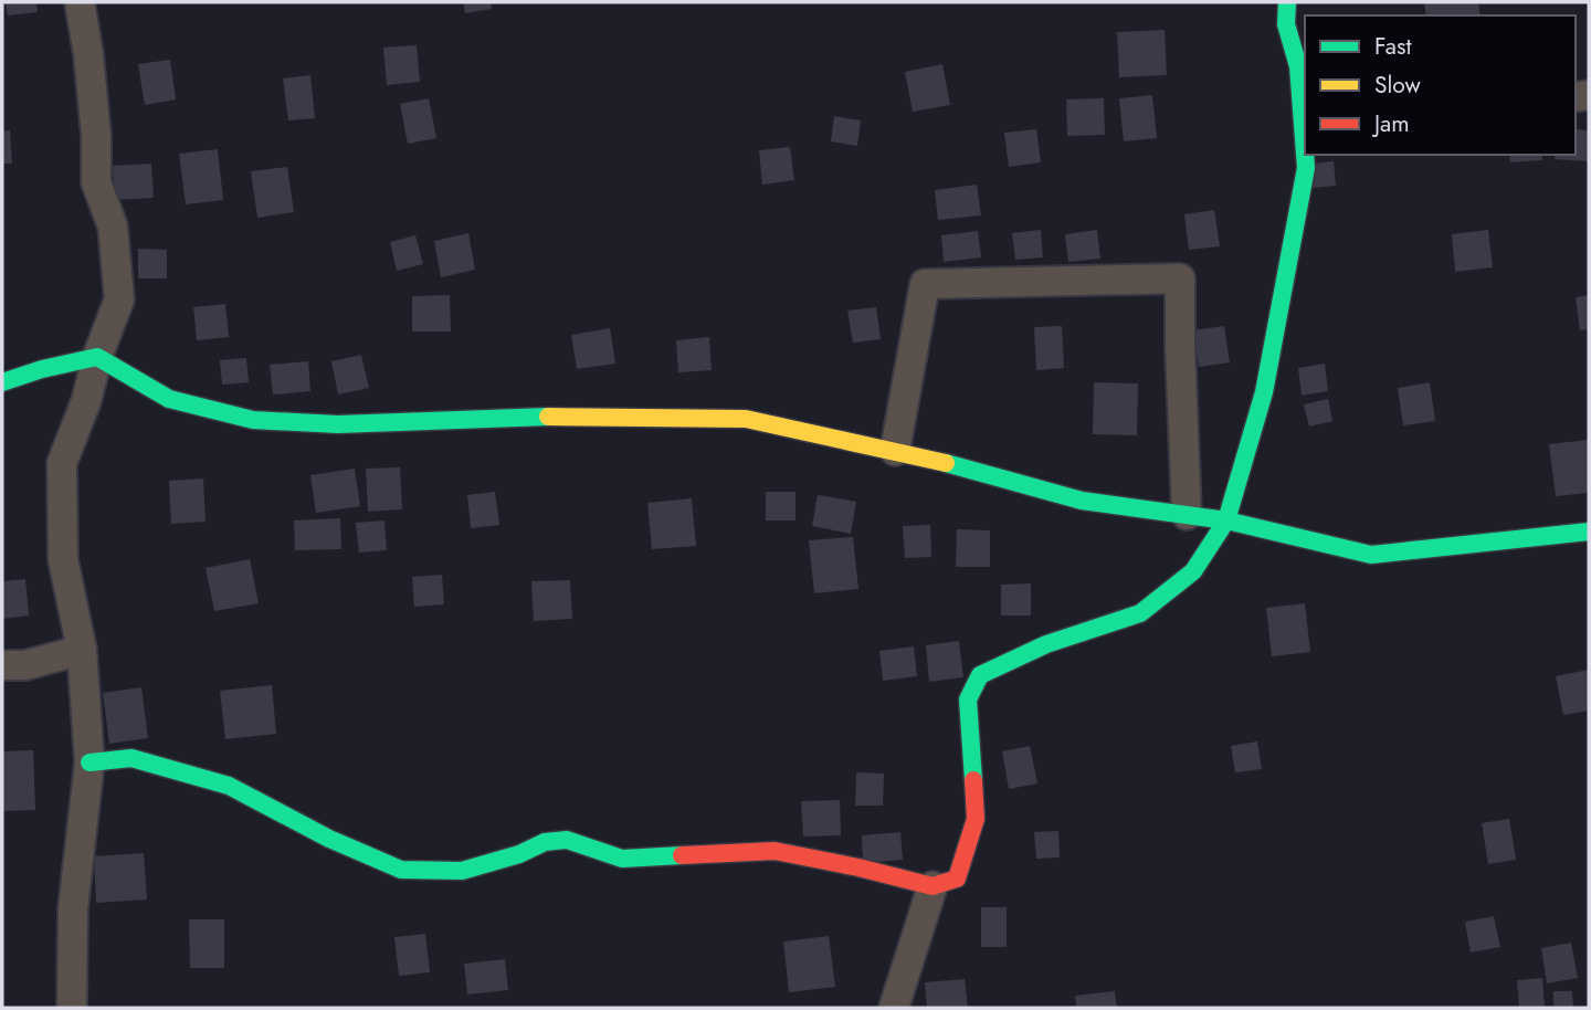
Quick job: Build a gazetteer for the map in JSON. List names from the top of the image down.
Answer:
{
  "legend": ["Fast", "Slow", "Jam"]
}
